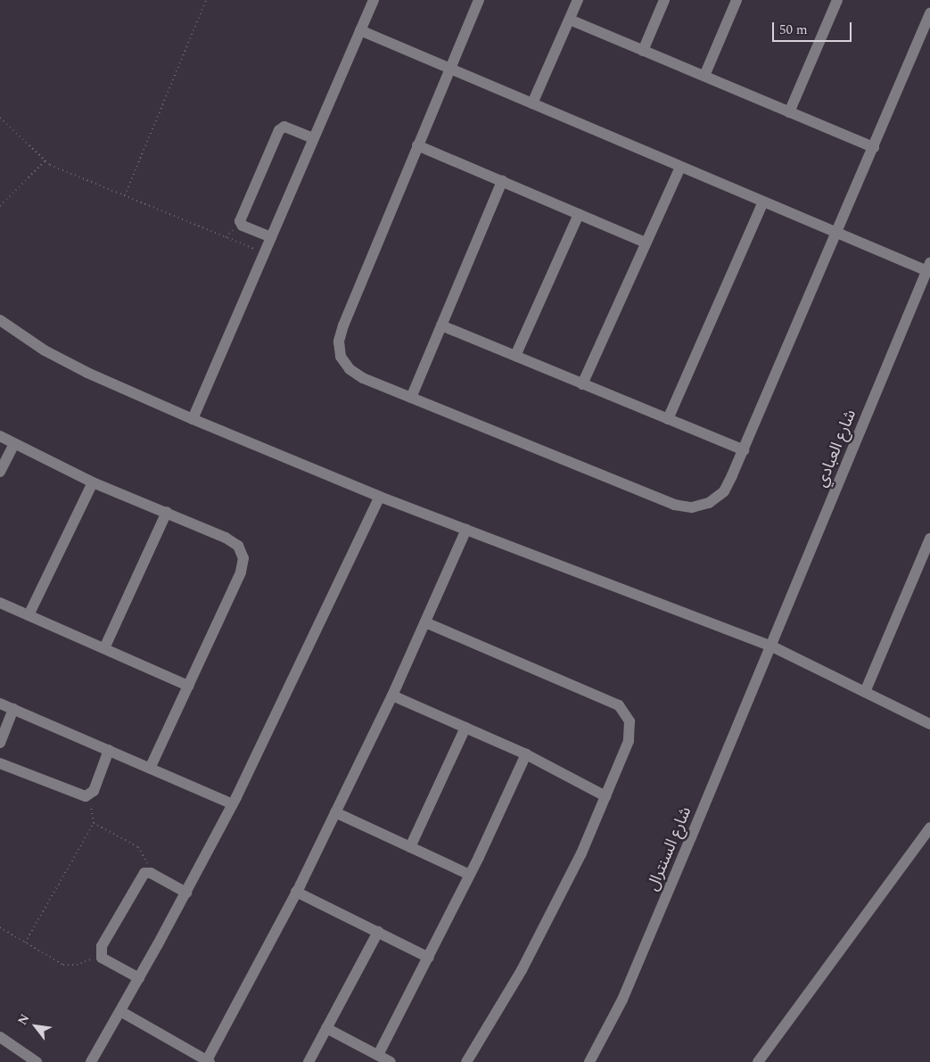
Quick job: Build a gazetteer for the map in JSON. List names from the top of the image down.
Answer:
{
  "streets": {
    "street": ["شارع العبادي", "شارع السنترال"]
  },
  "crossings": [
    ["شارع العبادي", "شارع السنترال"]
  ],
  "scale_bar": "50 m",
  "north": "top left"
}
